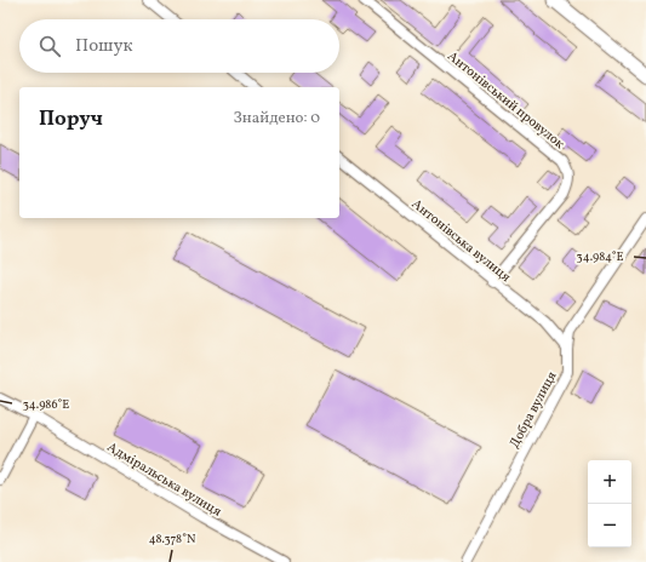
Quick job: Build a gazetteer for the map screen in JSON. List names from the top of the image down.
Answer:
{
  "streets": {
    "street": [
      "Антонівський провулок",
      "Антонівська вулиця",
      "Добра вулиця",
      "Адміральська вулиця"
    ]
  },
  "crossings": [
    ["Антонівський провулок", "Антонівська вулиця"],
    ["Антонівська вулиця", "Добра вулиця"]
  ],
  "page": {
    "search": "Пошук",
    "heading": ["Поруч", "Знайдено: 0"],
    "map_buttons": ["+", "−"]
  },
  "coordinates": ["34.984°E", "34.986°E", "48.378°N"]
}
